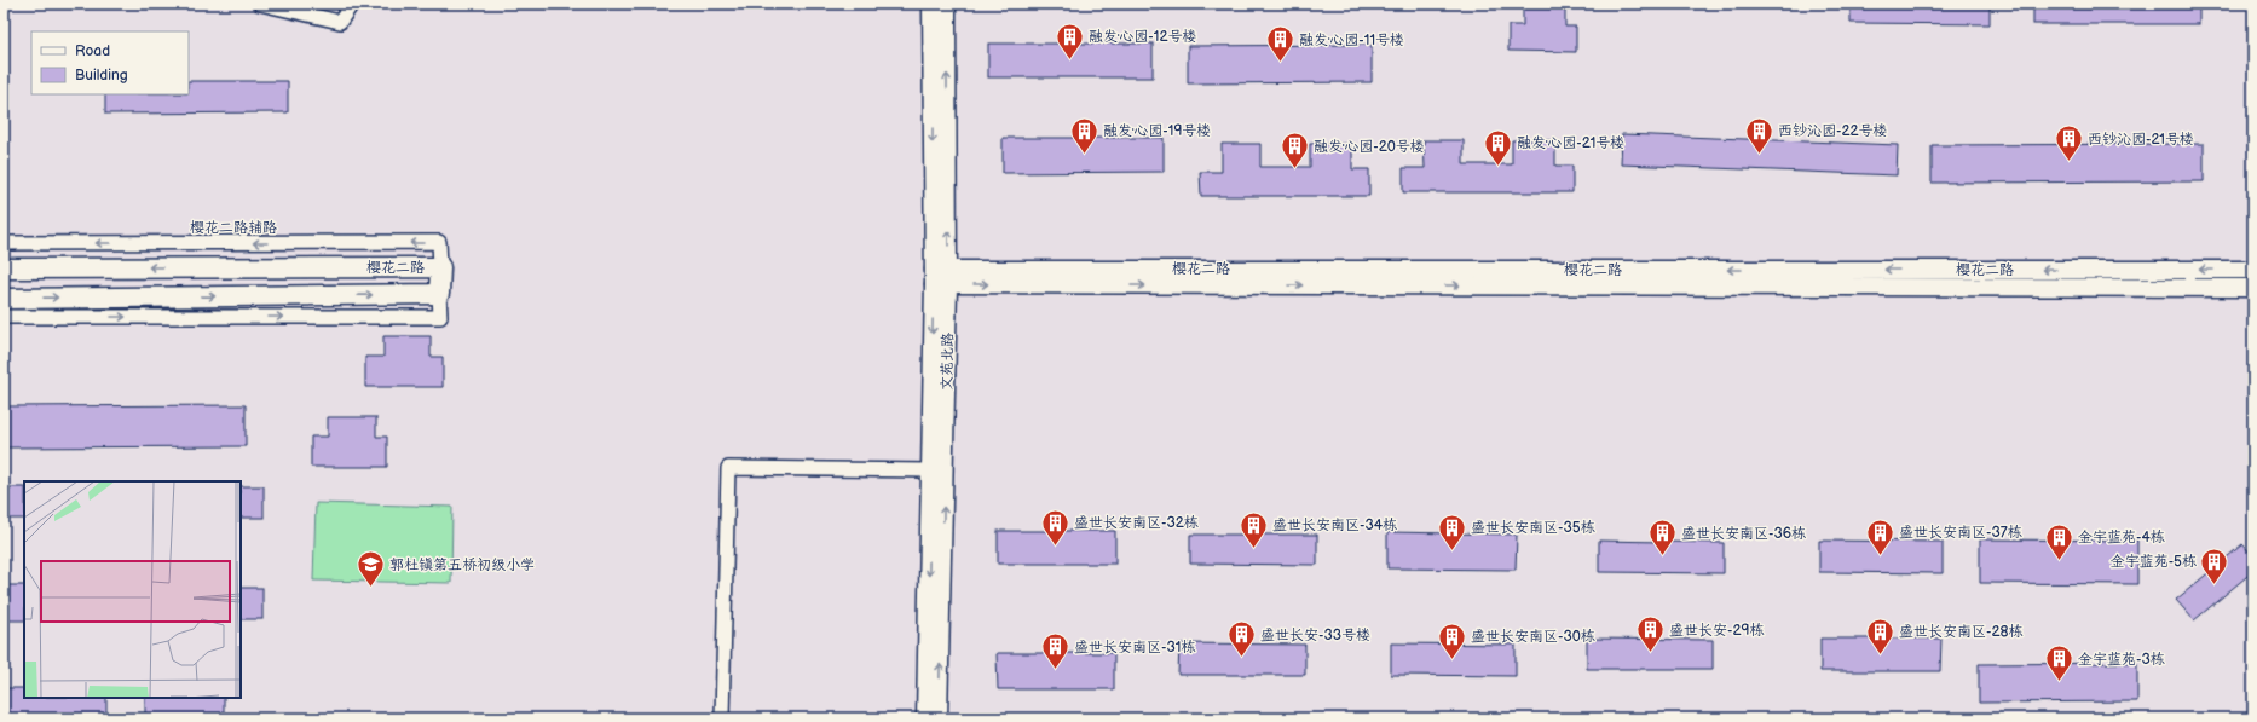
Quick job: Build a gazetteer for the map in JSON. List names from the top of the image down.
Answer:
{
  "streets": {
    "main road": ["樱花二路"],
    "street": ["樱花二路辅路", "文苑北路"]
  },
  "crossings": [
    ["樱花二路辅路", "樱花二路"],
    ["樱花二路", "文苑北路"]
  ],
  "places": {
    "building": [
      "融发·心园-12号楼",
      "融发·心园-11号楼",
      "融发·心园-19号楼",
      "西钞沁园-22号楼",
      "西钞沁园-21号楼",
      "融发·心园-21号楼",
      "融发·心园-20号楼",
      "盛世长安南区-32栋",
      "盛世长安南区-34栋",
      "盛世长安南区-35栋",
      "盛世长安南区-37栋",
      "盛世长安南区-36栋",
      "金宇蓝苑-4栋",
      "金宇蓝苑-5栋",
      "盛世长安-29栋",
      "盛世长安南区-28栋",
      "盛世长安-33号楼",
      "盛世长安南区-30栋",
      "盛世长安南区-31栋",
      "金宇蓝苑-3栋"
    ],
    "school or university": ["郭杜镇第五桥初级小学"]
  },
  "legend": ["Road", "Building"]
}
